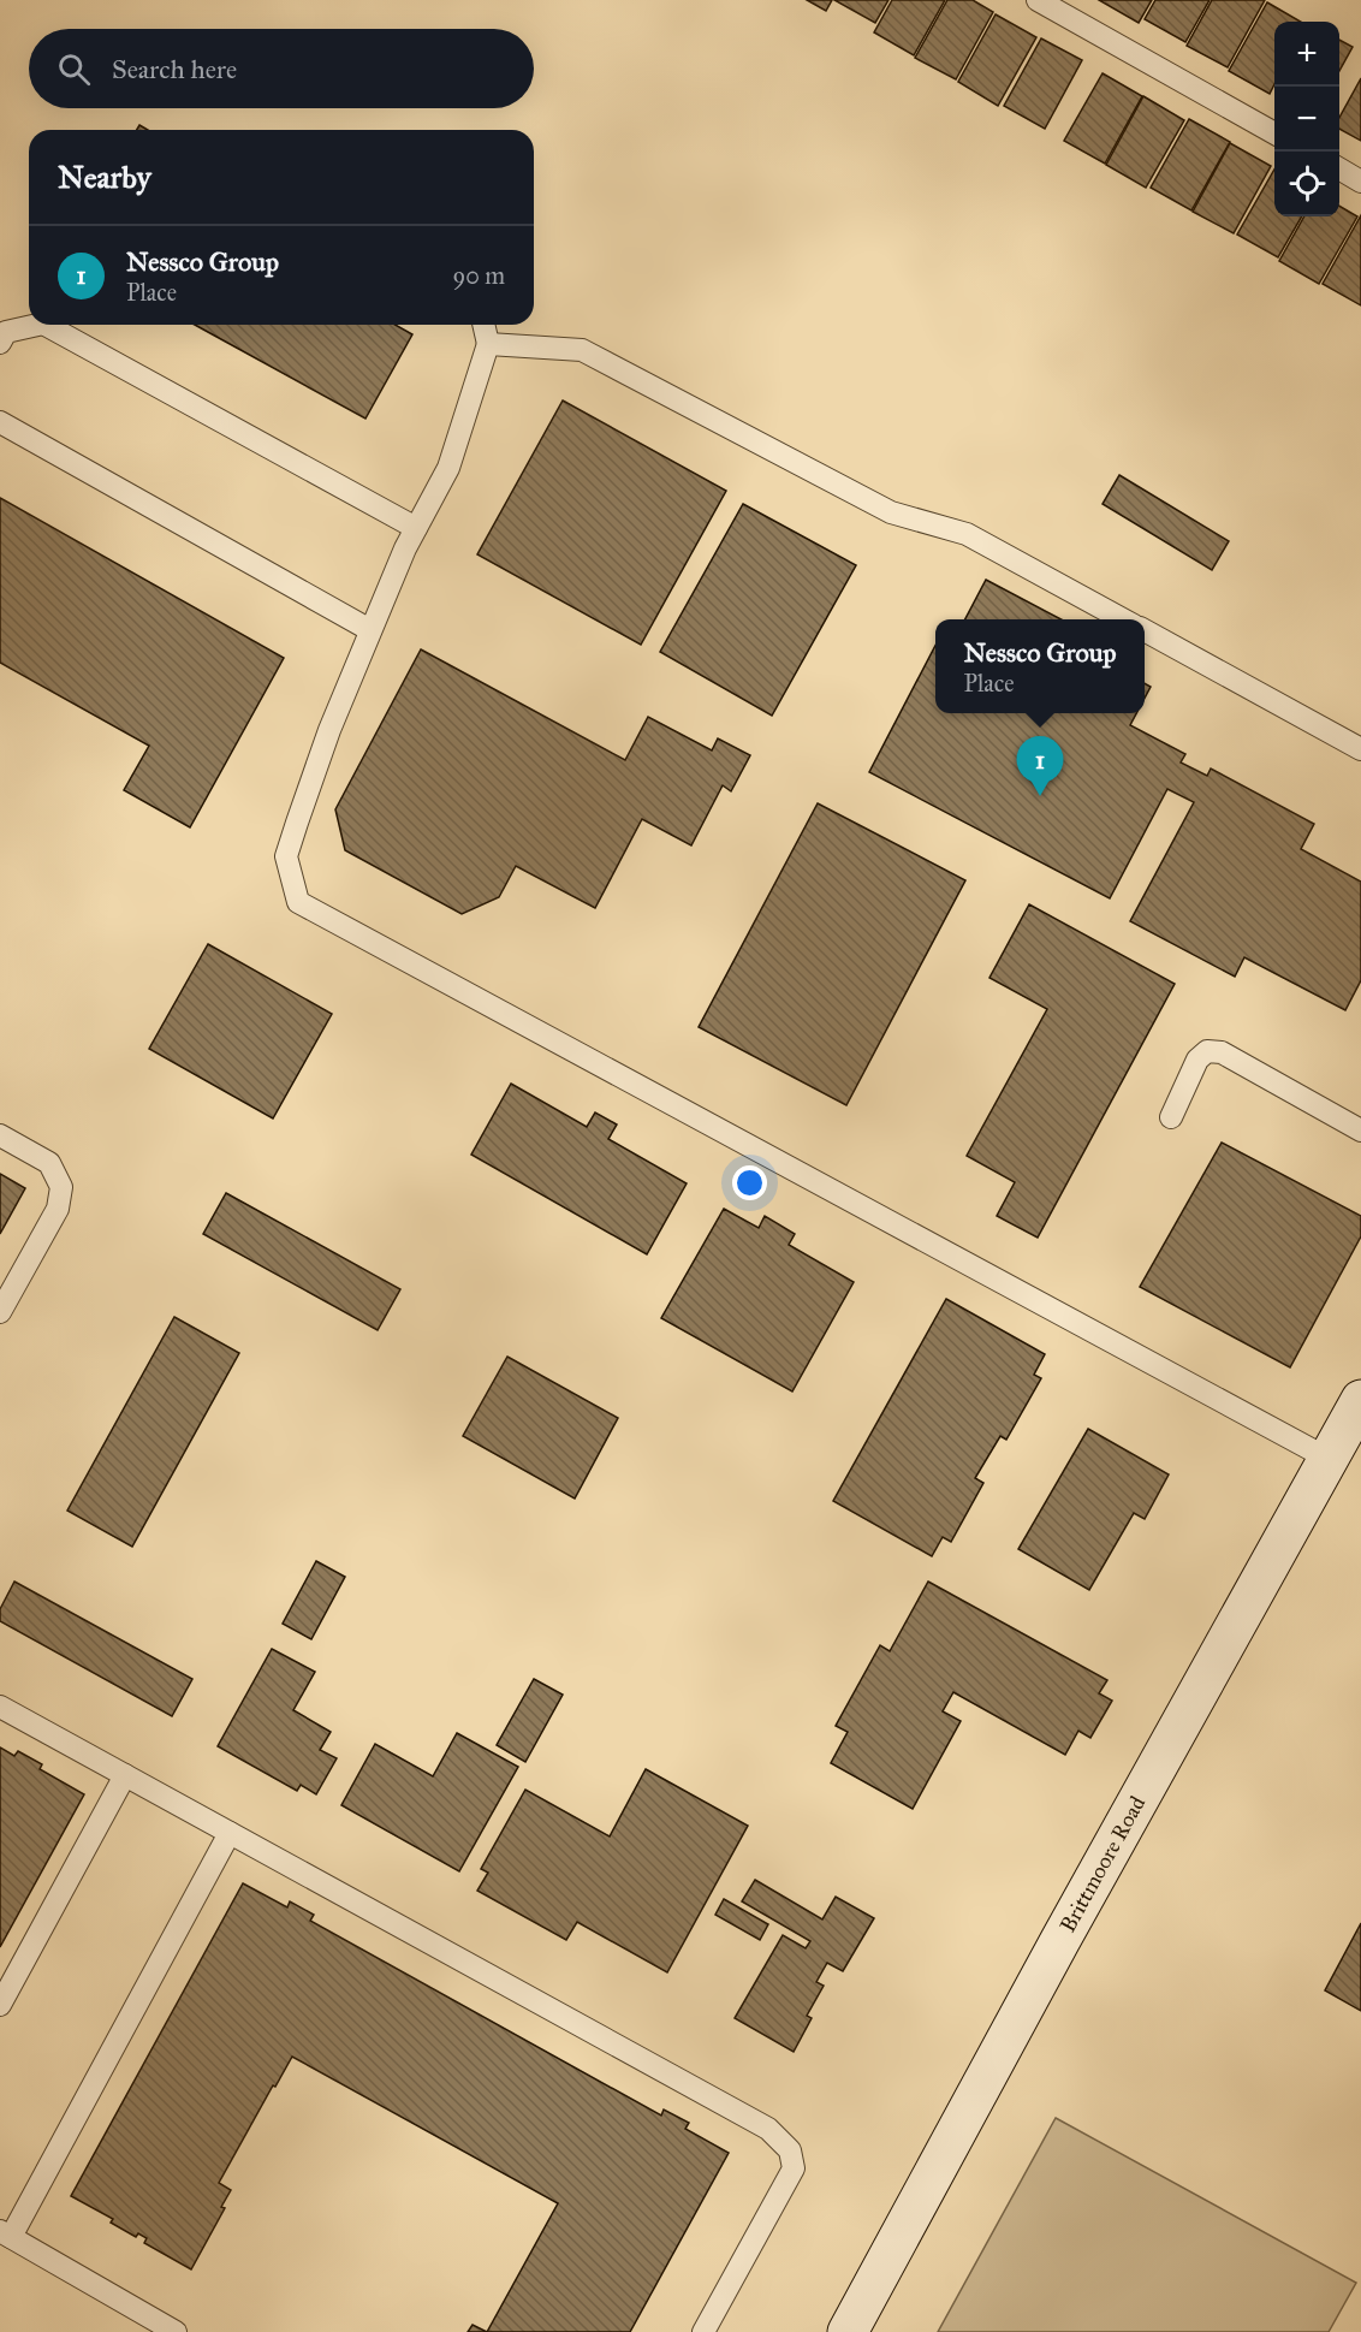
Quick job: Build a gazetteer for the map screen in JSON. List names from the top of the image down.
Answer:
{
  "streets": {
    "main road": ["Brittmoore Road"]
  },
  "page": {
    "map_buttons": ["+", "−"],
    "search": "Search here",
    "heading": "Nearby",
    "list": [
      {
        "mark": "1",
        "name": "Nessco Group",
        "note": "Place",
        "value": "90 m"
      }
    ],
    "popup": ["Nessco Group", "Place"],
    "pins": "1"
  }
}
